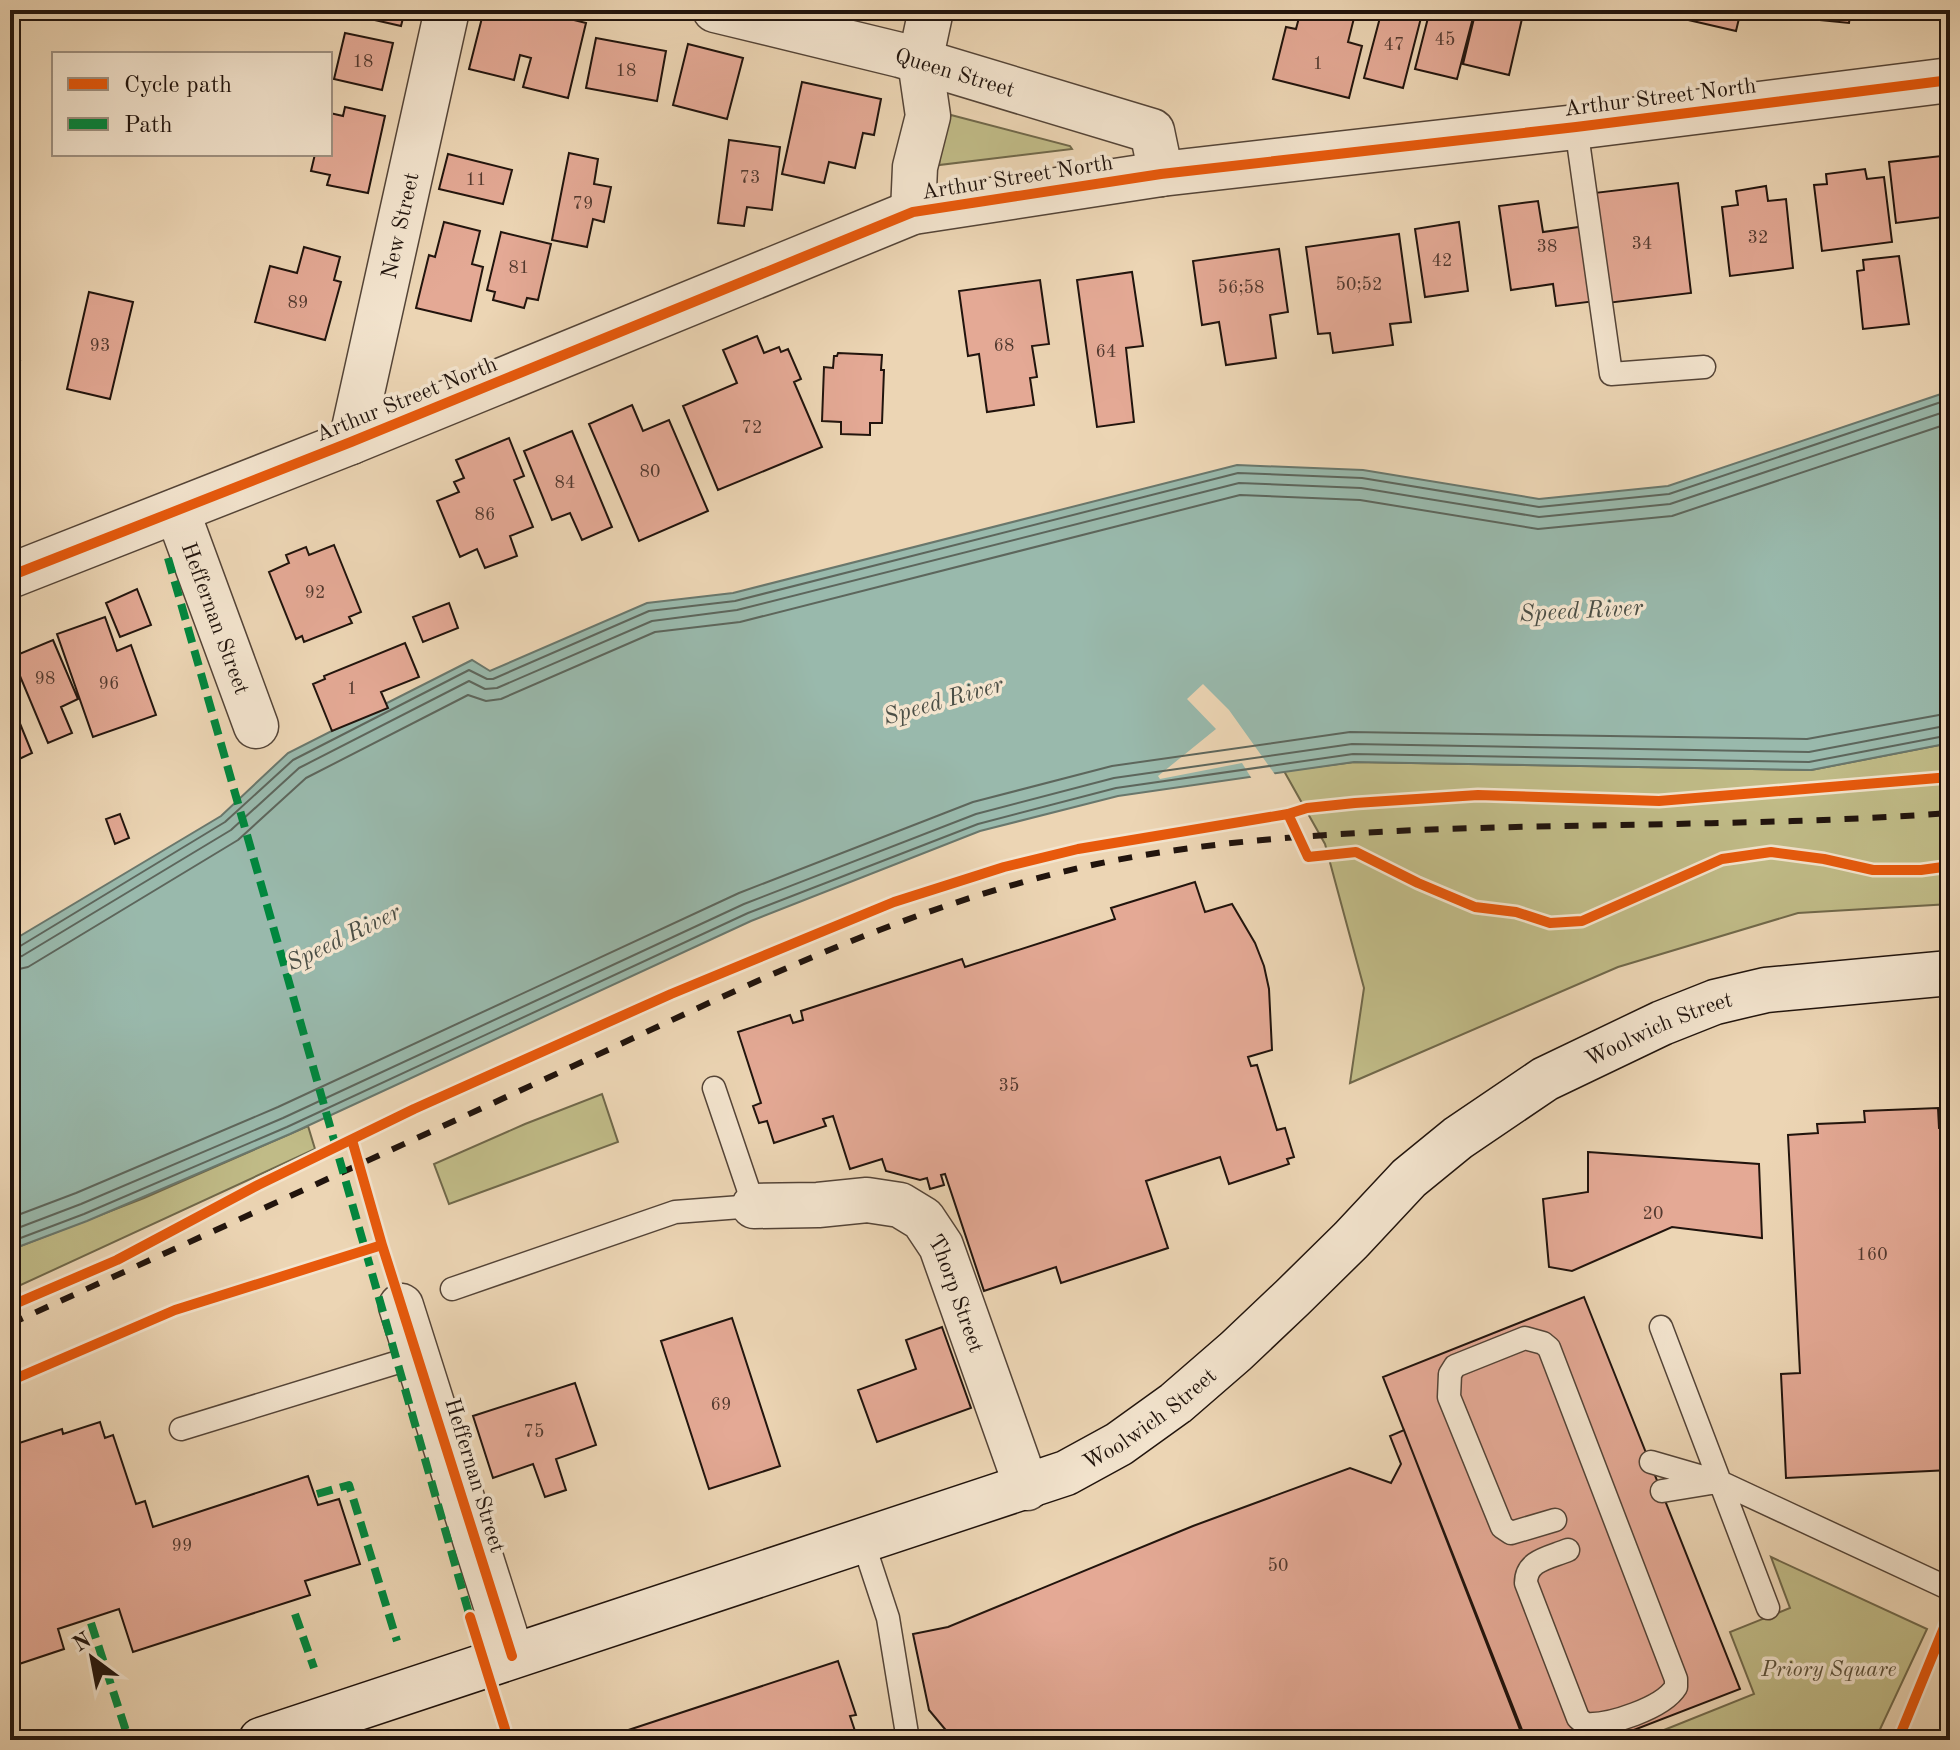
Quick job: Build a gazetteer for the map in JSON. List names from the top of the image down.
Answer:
{
  "streets": {
    "street": [
      "Queen Street",
      "Arthur Street North",
      "New Street",
      "Heffernan Street",
      "Woolwich Street",
      "Thorp Street"
    ]
  },
  "crossings": [
    ["Queen Street", "Arthur Street North"],
    ["Arthur Street North", "New Street"],
    ["Arthur Street North", "Heffernan Street"],
    ["Heffernan Street", "Woolwich Street"],
    ["Woolwich Street", "Thorp Street"]
  ],
  "water": ["Speed River"],
  "parks": ["Priory Square"],
  "house_numbers": [
    "45",
    "47",
    "18",
    "1",
    "18",
    "73",
    "11",
    "79",
    "32",
    "34",
    "38",
    "42",
    "81",
    "50;52",
    "56;58",
    "89",
    "93",
    "68",
    "64",
    "72",
    "80",
    "84",
    "86",
    "92",
    "98",
    "96",
    "1",
    "35",
    "20",
    "160",
    "69",
    "75",
    "99",
    "50"
  ],
  "legend": ["Cycle path", "Path"],
  "north": "top left"
}
